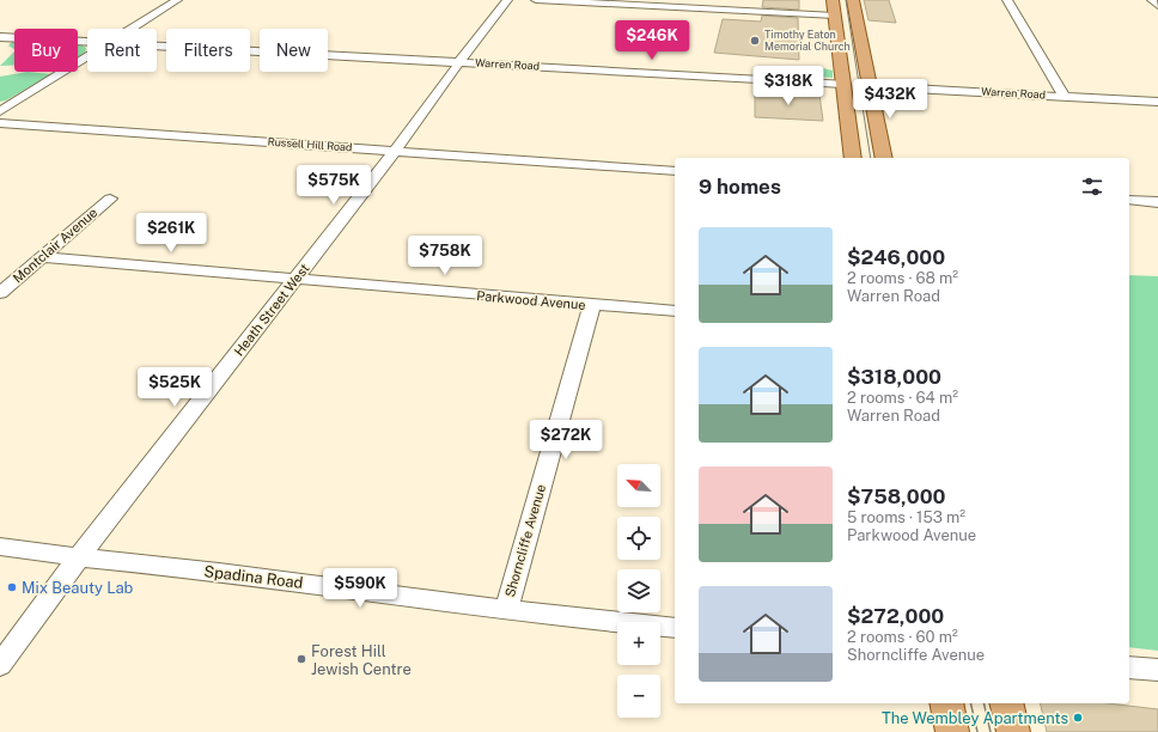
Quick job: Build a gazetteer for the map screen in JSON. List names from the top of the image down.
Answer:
{
  "streets": {
    "street": [
      "Warren Road",
      "Russell Hill Road",
      "Montclair Avenue",
      "Parkwood Avenue",
      "Heath Street West",
      "Shorncliffe Avenue",
      "Spadina Road"
    ]
  },
  "crossings": [
    ["Warren Road", "Heath Street West"],
    ["Russell Hill Road", "Heath Street West"],
    ["Montclair Avenue", "Parkwood Avenue"],
    ["Parkwood Avenue", "Heath Street West"],
    ["Parkwood Avenue", "Shorncliffe Avenue"],
    ["Heath Street West", "Spadina Road"],
    ["Shorncliffe Avenue", "Spadina Road"]
  ],
  "places": [
    "Timothy Eaton Memorial Church",
    "Mix Beauty Lab",
    "Forest Hill Jewish Centre",
    "The Wembley Apartments"
  ],
  "north": "top left",
  "page": {
    "price": [
      "$246K",
      "$318K",
      "$432K",
      "$575K",
      "$261K",
      "$758K",
      "$525K",
      "$272K",
      "$590K"
    ],
    "chip": [
      "Buy",
      "Rent",
      "Filters",
      "New"
    ],
    "heading": "9 homes",
    "list": [
      {
        "name": "$246,000",
        "note": "2 rooms · 68 m² · Warren Road"
      },
      {
        "name": "$318,000",
        "note": "2 rooms · 64 m² · Warren Road"
      },
      {
        "name": "$758,000",
        "note": "5 rooms · 153 m² · Parkwood Avenue"
      },
      {
        "name": "$272,000",
        "note": "2 rooms · 60 m² · Shorncliffe Avenue"
      }
    ],
    "map_buttons": ["+", "−"]
  }
}
